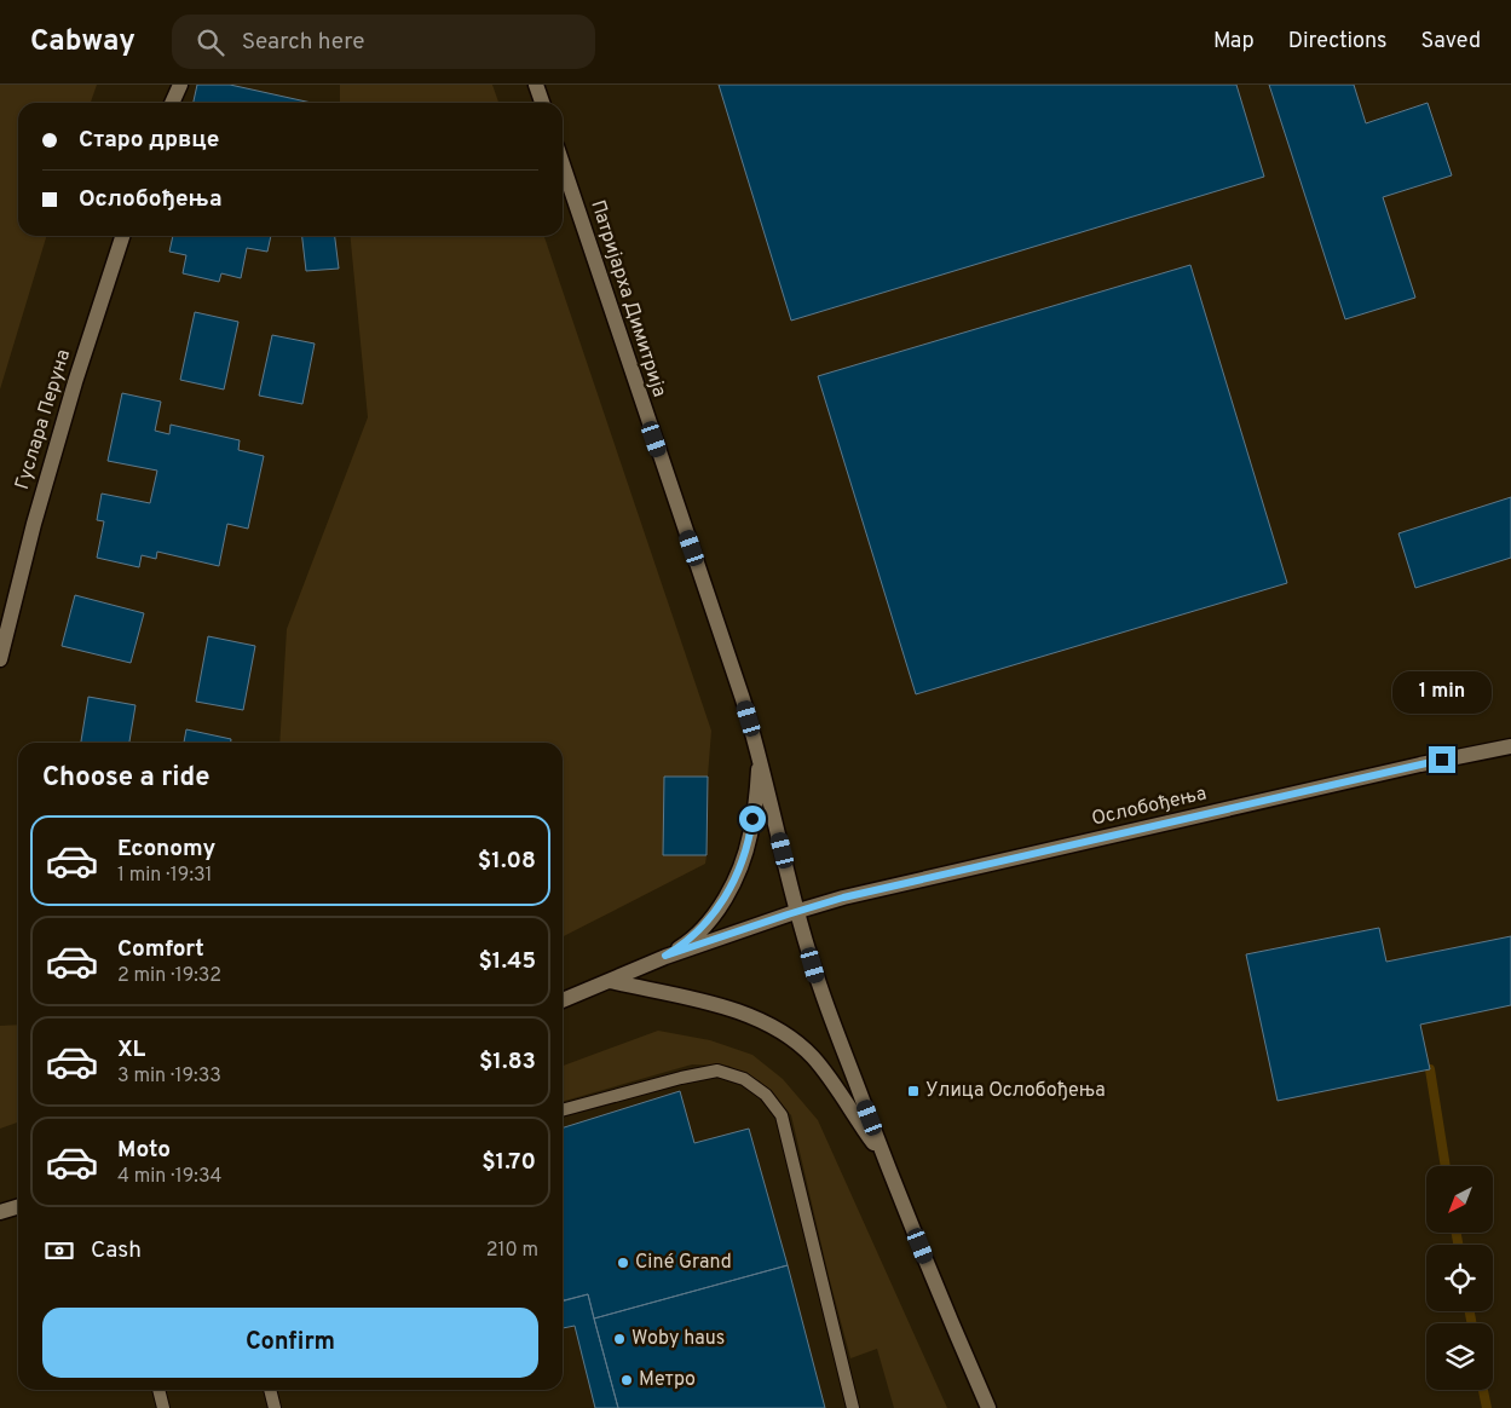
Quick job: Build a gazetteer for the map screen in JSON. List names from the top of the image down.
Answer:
{
  "streets": {
    "main road": ["Патријарха Димитрија", "Гуслара Перуна", "Ослобођења"]
  },
  "crossings": [
    ["Патријарха Димитрија", "Ослобођења"]
  ],
  "places": {
    "transit": ["Улица Ослобођења"],
    "other": ["Ciné Grand", "Woby haus", "Метро"]
  },
  "north": "bottom left",
  "page": {
    "header": "Cabway",
    "search": "Search here",
    "nav": ["Map", "Directions", "Saved"],
    "banner": ["Старо дрвце", "Ослобођења"],
    "bubble": "1 min",
    "heading": "Choose a ride",
    "list": [
      {
        "name": "Economy",
        "note": "1 min · 19:31",
        "value": "$1.08"
      },
      {
        "name": "Comfort",
        "note": "2 min · 19:32",
        "value": "$1.45"
      },
      {
        "name": "XL",
        "note": "3 min · 19:33",
        "value": "$1.83"
      },
      {
        "name": "Moto",
        "note": "4 min · 19:34",
        "value": "$1.70"
      }
    ],
    "pay": ["Cash", "210 m"],
    "buttons": "Confirm"
  }
}
